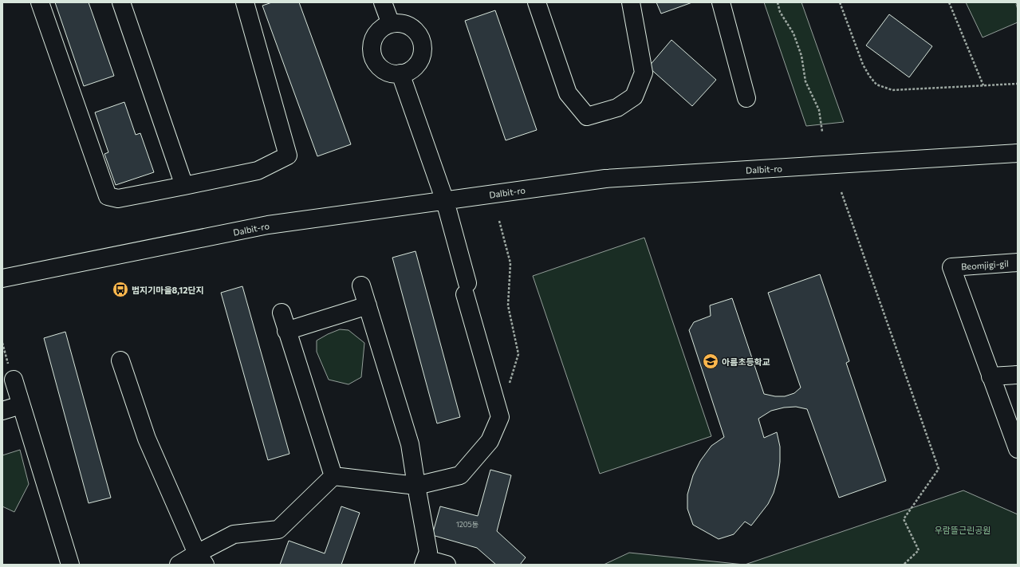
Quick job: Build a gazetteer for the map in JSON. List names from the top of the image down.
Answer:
{
  "streets": {
    "street": ["Dalbit-ro", "Beomjigi-gil"]
  },
  "parks": ["우람뜰근린공원"],
  "places": {
    "bus stop": ["범지기마을8,12단지"],
    "school or university": ["아름초등학교"]
  },
  "house_numbers": ["1205동"]
}
